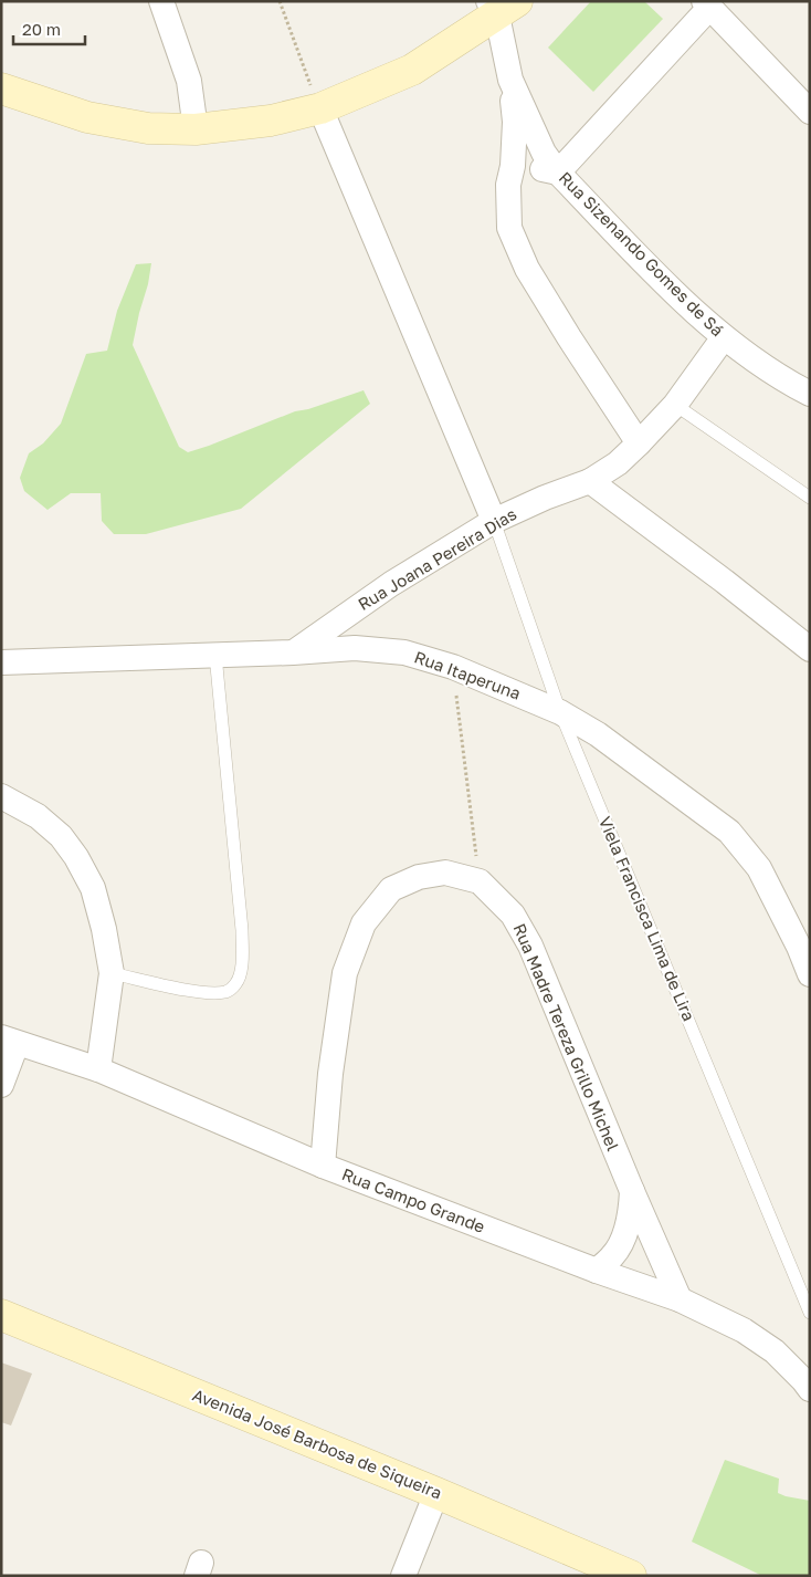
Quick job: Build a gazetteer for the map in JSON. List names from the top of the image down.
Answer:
{
  "streets": {
    "main road": ["Avenida José Barbosa de Siqueira"],
    "street": [
      "Rua Sizenando Gomes de Sá",
      "Rua Joana Pereira Dias",
      "Rua Itaperuna",
      "Rua Madre Tereza Grillo Michel",
      "Rua Campo Grande"
    ],
    "lane": ["Viela Francisca Lima de Lira"]
  },
  "crossings": [
    ["Rua Sizenando Gomes de Sá", "Rua Joana Pereira Dias"],
    ["Rua Joana Pereira Dias", "Rua Itaperuna"],
    ["Rua Joana Pereira Dias", "Viela Francisca Lima de Lira"],
    ["Rua Itaperuna", "Viela Francisca Lima de Lira"],
    ["Rua Madre Tereza Grillo Michel", "Rua Campo Grande"]
  ],
  "scale_bar": "20 m"
}
